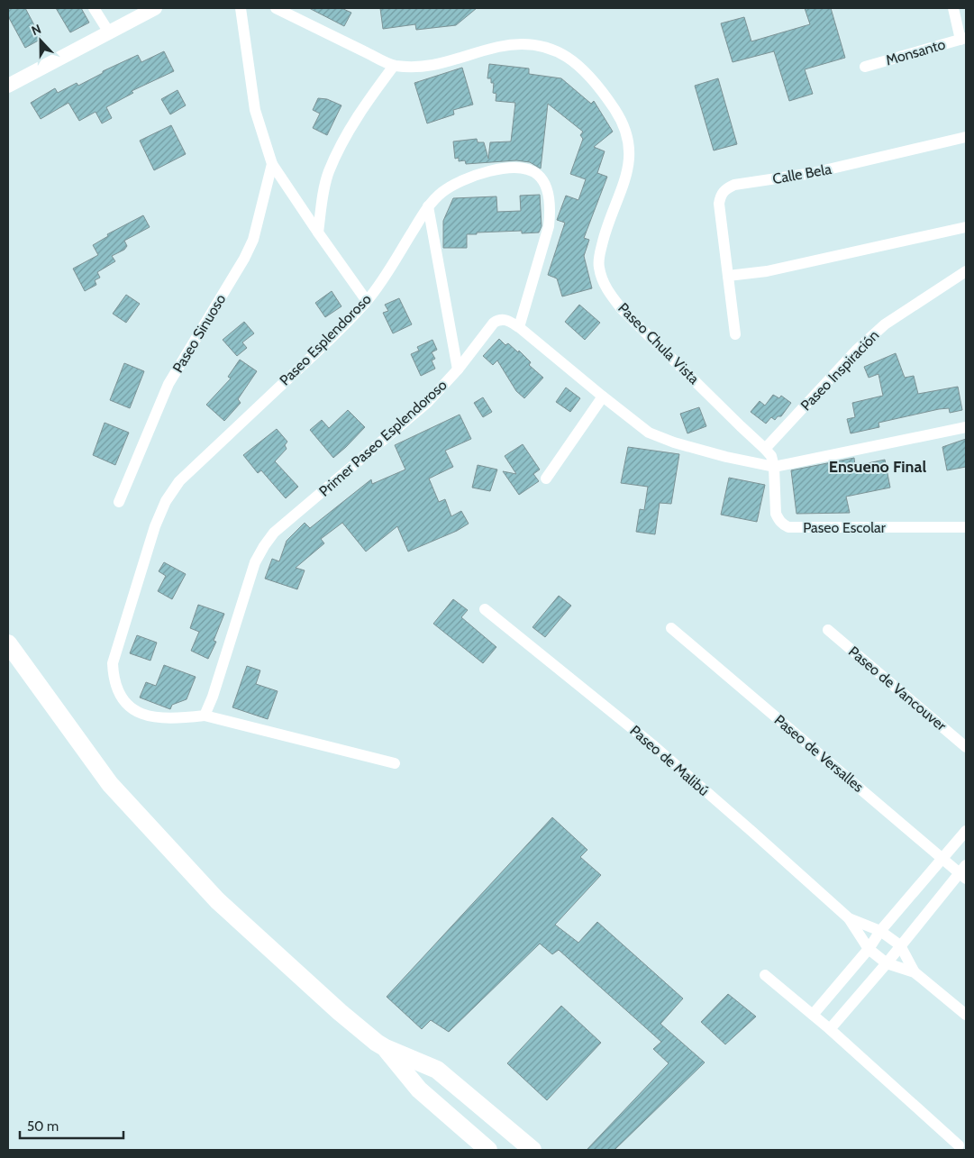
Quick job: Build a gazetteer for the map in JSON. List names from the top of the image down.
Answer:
{
  "streets": {
    "street": [
      "Monsanto",
      "Calle Bela",
      "Paseo Sinuoso",
      "Paseo Esplendoroso",
      "Paseo Chula Vista",
      "Paseo Inspiración",
      "Primer Paseo Esplendoroso",
      "Paseo Escolar",
      "Paseo de Vancouver",
      "Paseo de Versalles",
      "Paseo de Malibú"
    ]
  },
  "crossings": [
    ["Paseo Esplendoroso", "Primer Paseo Esplendoroso"],
    ["Paseo Chula Vista", "Paseo Inspiración"],
    ["Paseo Chula Vista", "Primer Paseo Esplendoroso"],
    ["Paseo Chula Vista", "Paseo Escolar"],
    ["Paseo Inspiración", "Primer Paseo Esplendoroso"],
    ["Paseo Inspiración", "Paseo Escolar"],
    ["Primer Paseo Esplendoroso", "Paseo Escolar"]
  ],
  "districts": ["Ensueno Final"],
  "scale_bar": "50 m",
  "north": "top"
}
